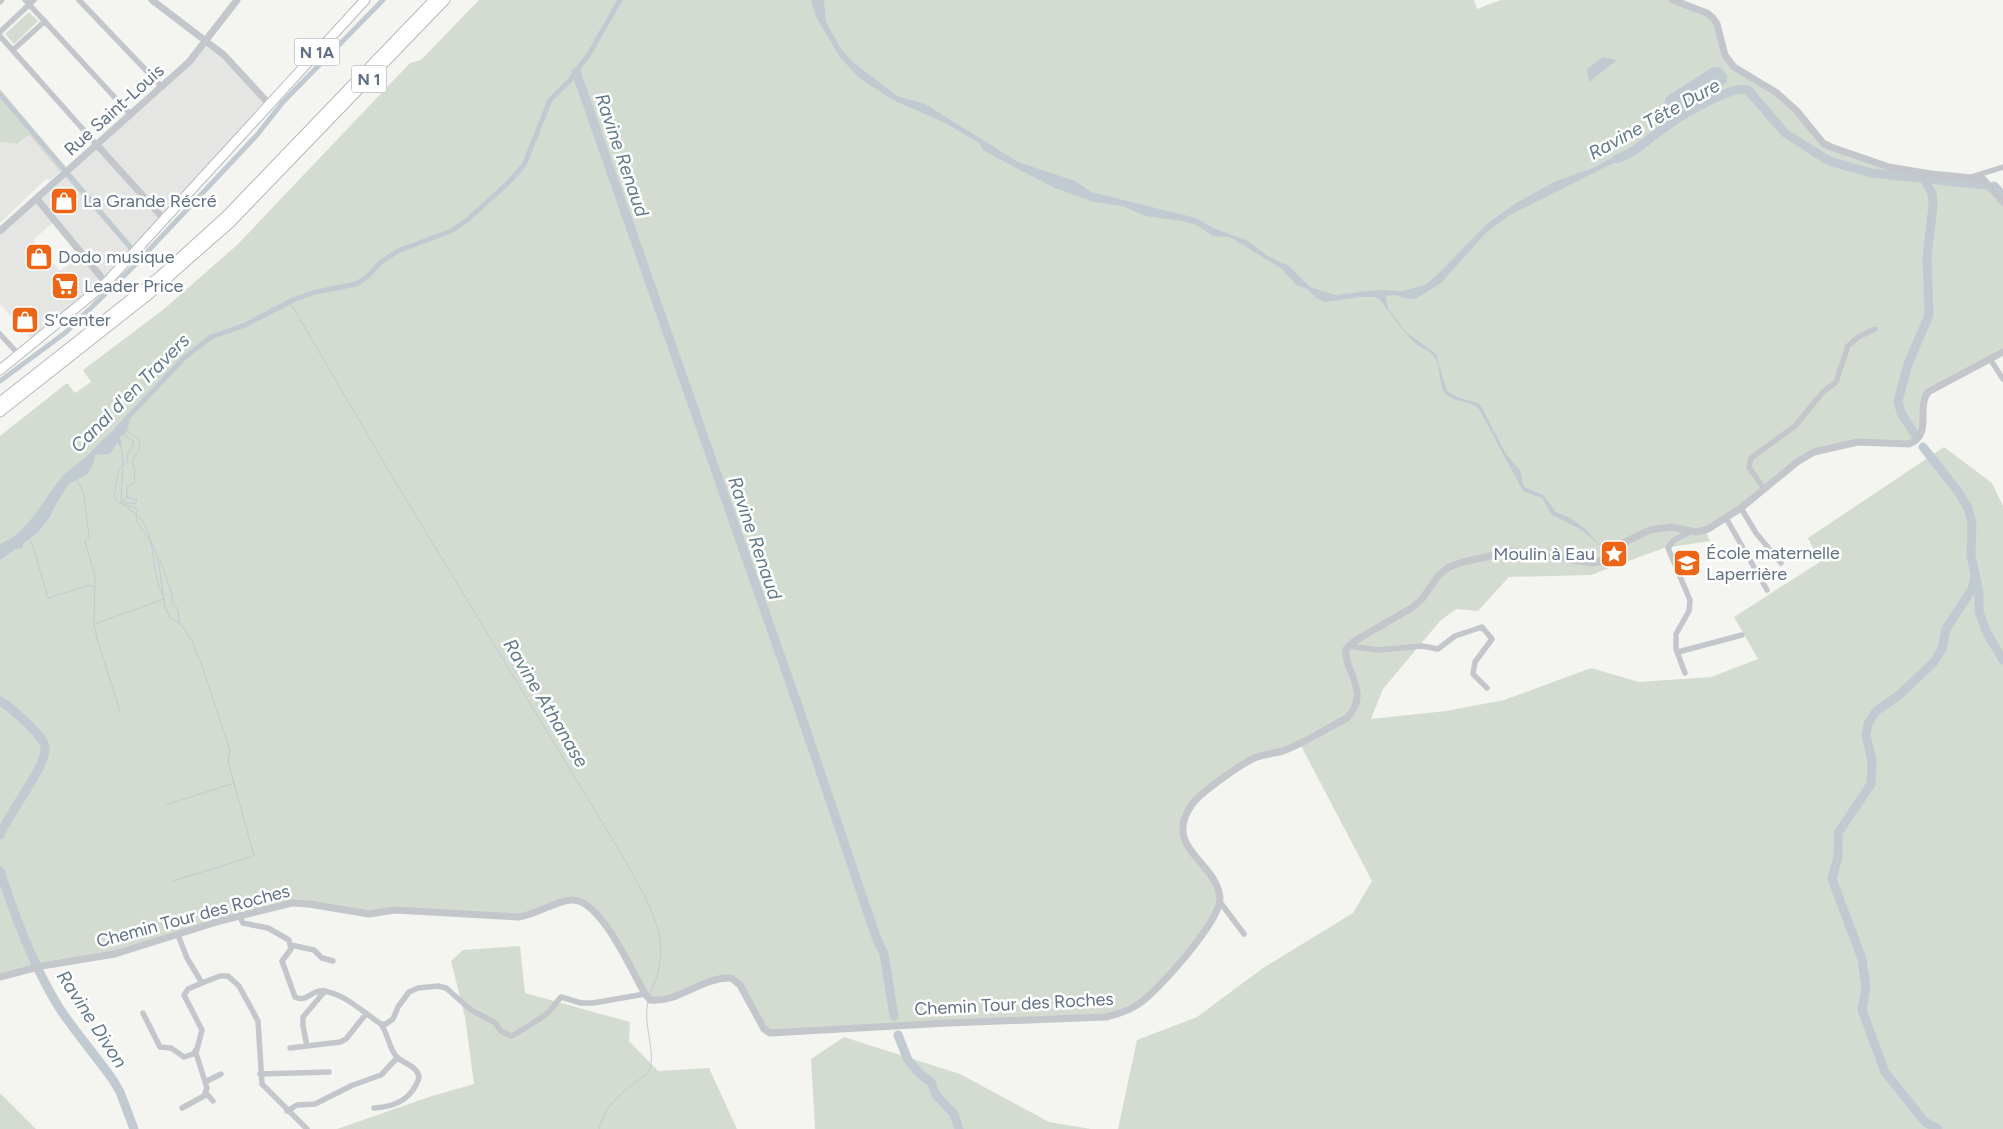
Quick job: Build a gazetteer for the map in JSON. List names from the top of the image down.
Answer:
{
  "streets": {
    "main road": ["N 1A", "N 1"],
    "street": ["Rue Saint-Louis", "Chemin Tour des Roches"]
  },
  "water": [
    "Ravine Tête Dure",
    "Ravine Renaud",
    "Canal d'en Travers",
    "Ravine Athanase",
    "Ravine Divon"
  ],
  "places": {
    "shop": ["La Grande Récré", "Dodo musique", "S'center"],
    "supermarket": ["Leader Price"],
    "place": ["Moulin à Eau"],
    "school or university": ["École maternelle Laperrière"]
  }
}
